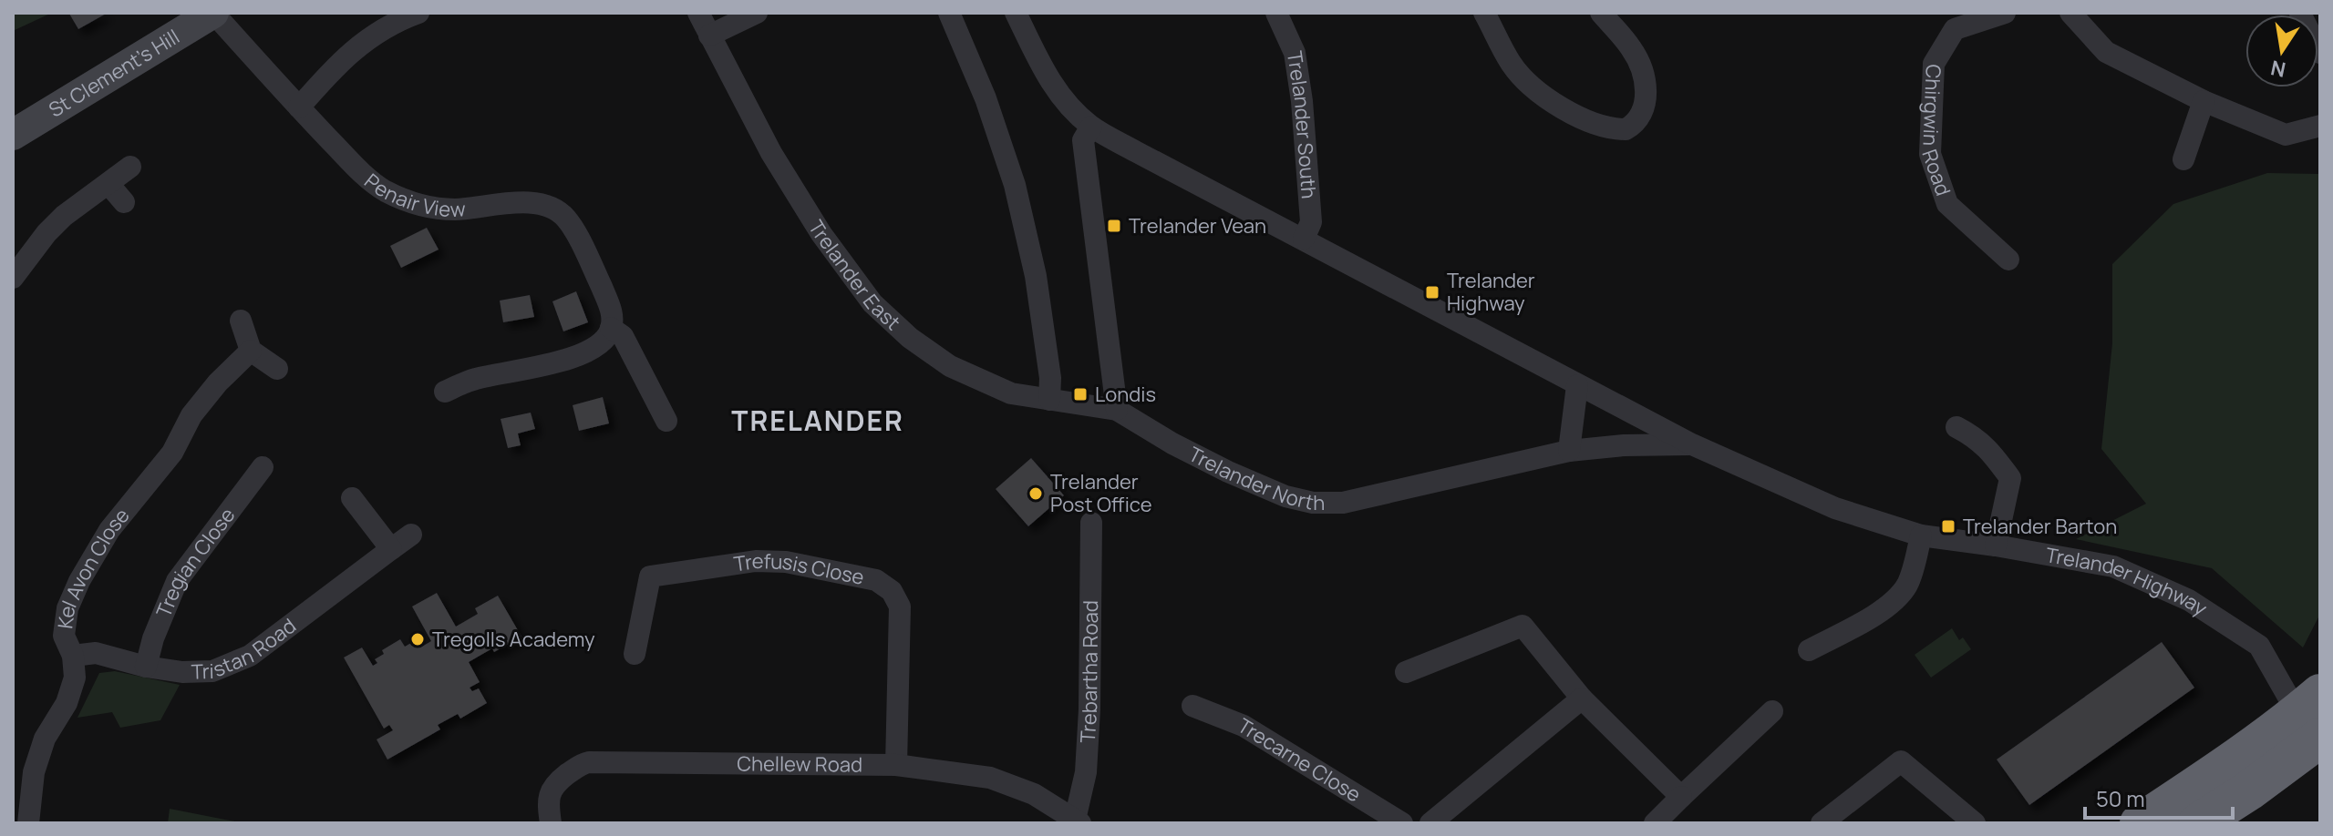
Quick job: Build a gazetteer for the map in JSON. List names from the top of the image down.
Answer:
{
  "streets": {
    "street": [
      "St Clement's Hill",
      "Trelander South",
      "Chirgwin Road",
      "Penair View",
      "Trelander East",
      "Trelander North",
      "Tregian Close",
      "Kel Avon Close",
      "Trefusis Close",
      "Trelander Highway",
      "Tristan Road",
      "Trebartha Road",
      "Trecarne Close",
      "Chellew Road"
    ]
  },
  "crossings": [
    ["St Clement's Hill", "Penair View"],
    ["Trelander South", "Trelander Highway"],
    ["Trelander East", "Trelander North"],
    ["Trelander North", "Trelander Highway"],
    ["Tregian Close", "Tristan Road"],
    ["Kel Avon Close", "Tristan Road"],
    ["Trefusis Close", "Chellew Road"],
    ["Trebartha Road", "Chellew Road"]
  ],
  "districts": ["TRELANDER"],
  "places": {
    "transit": [
      "Trelander Vean",
      "Trelander Highway",
      "Londis",
      "Trelander Barton"
    ],
    "other": ["Trelander Post Office", "Tregolls Academy"]
  },
  "scale_bar": "50 m",
  "north": "bottom"
}
